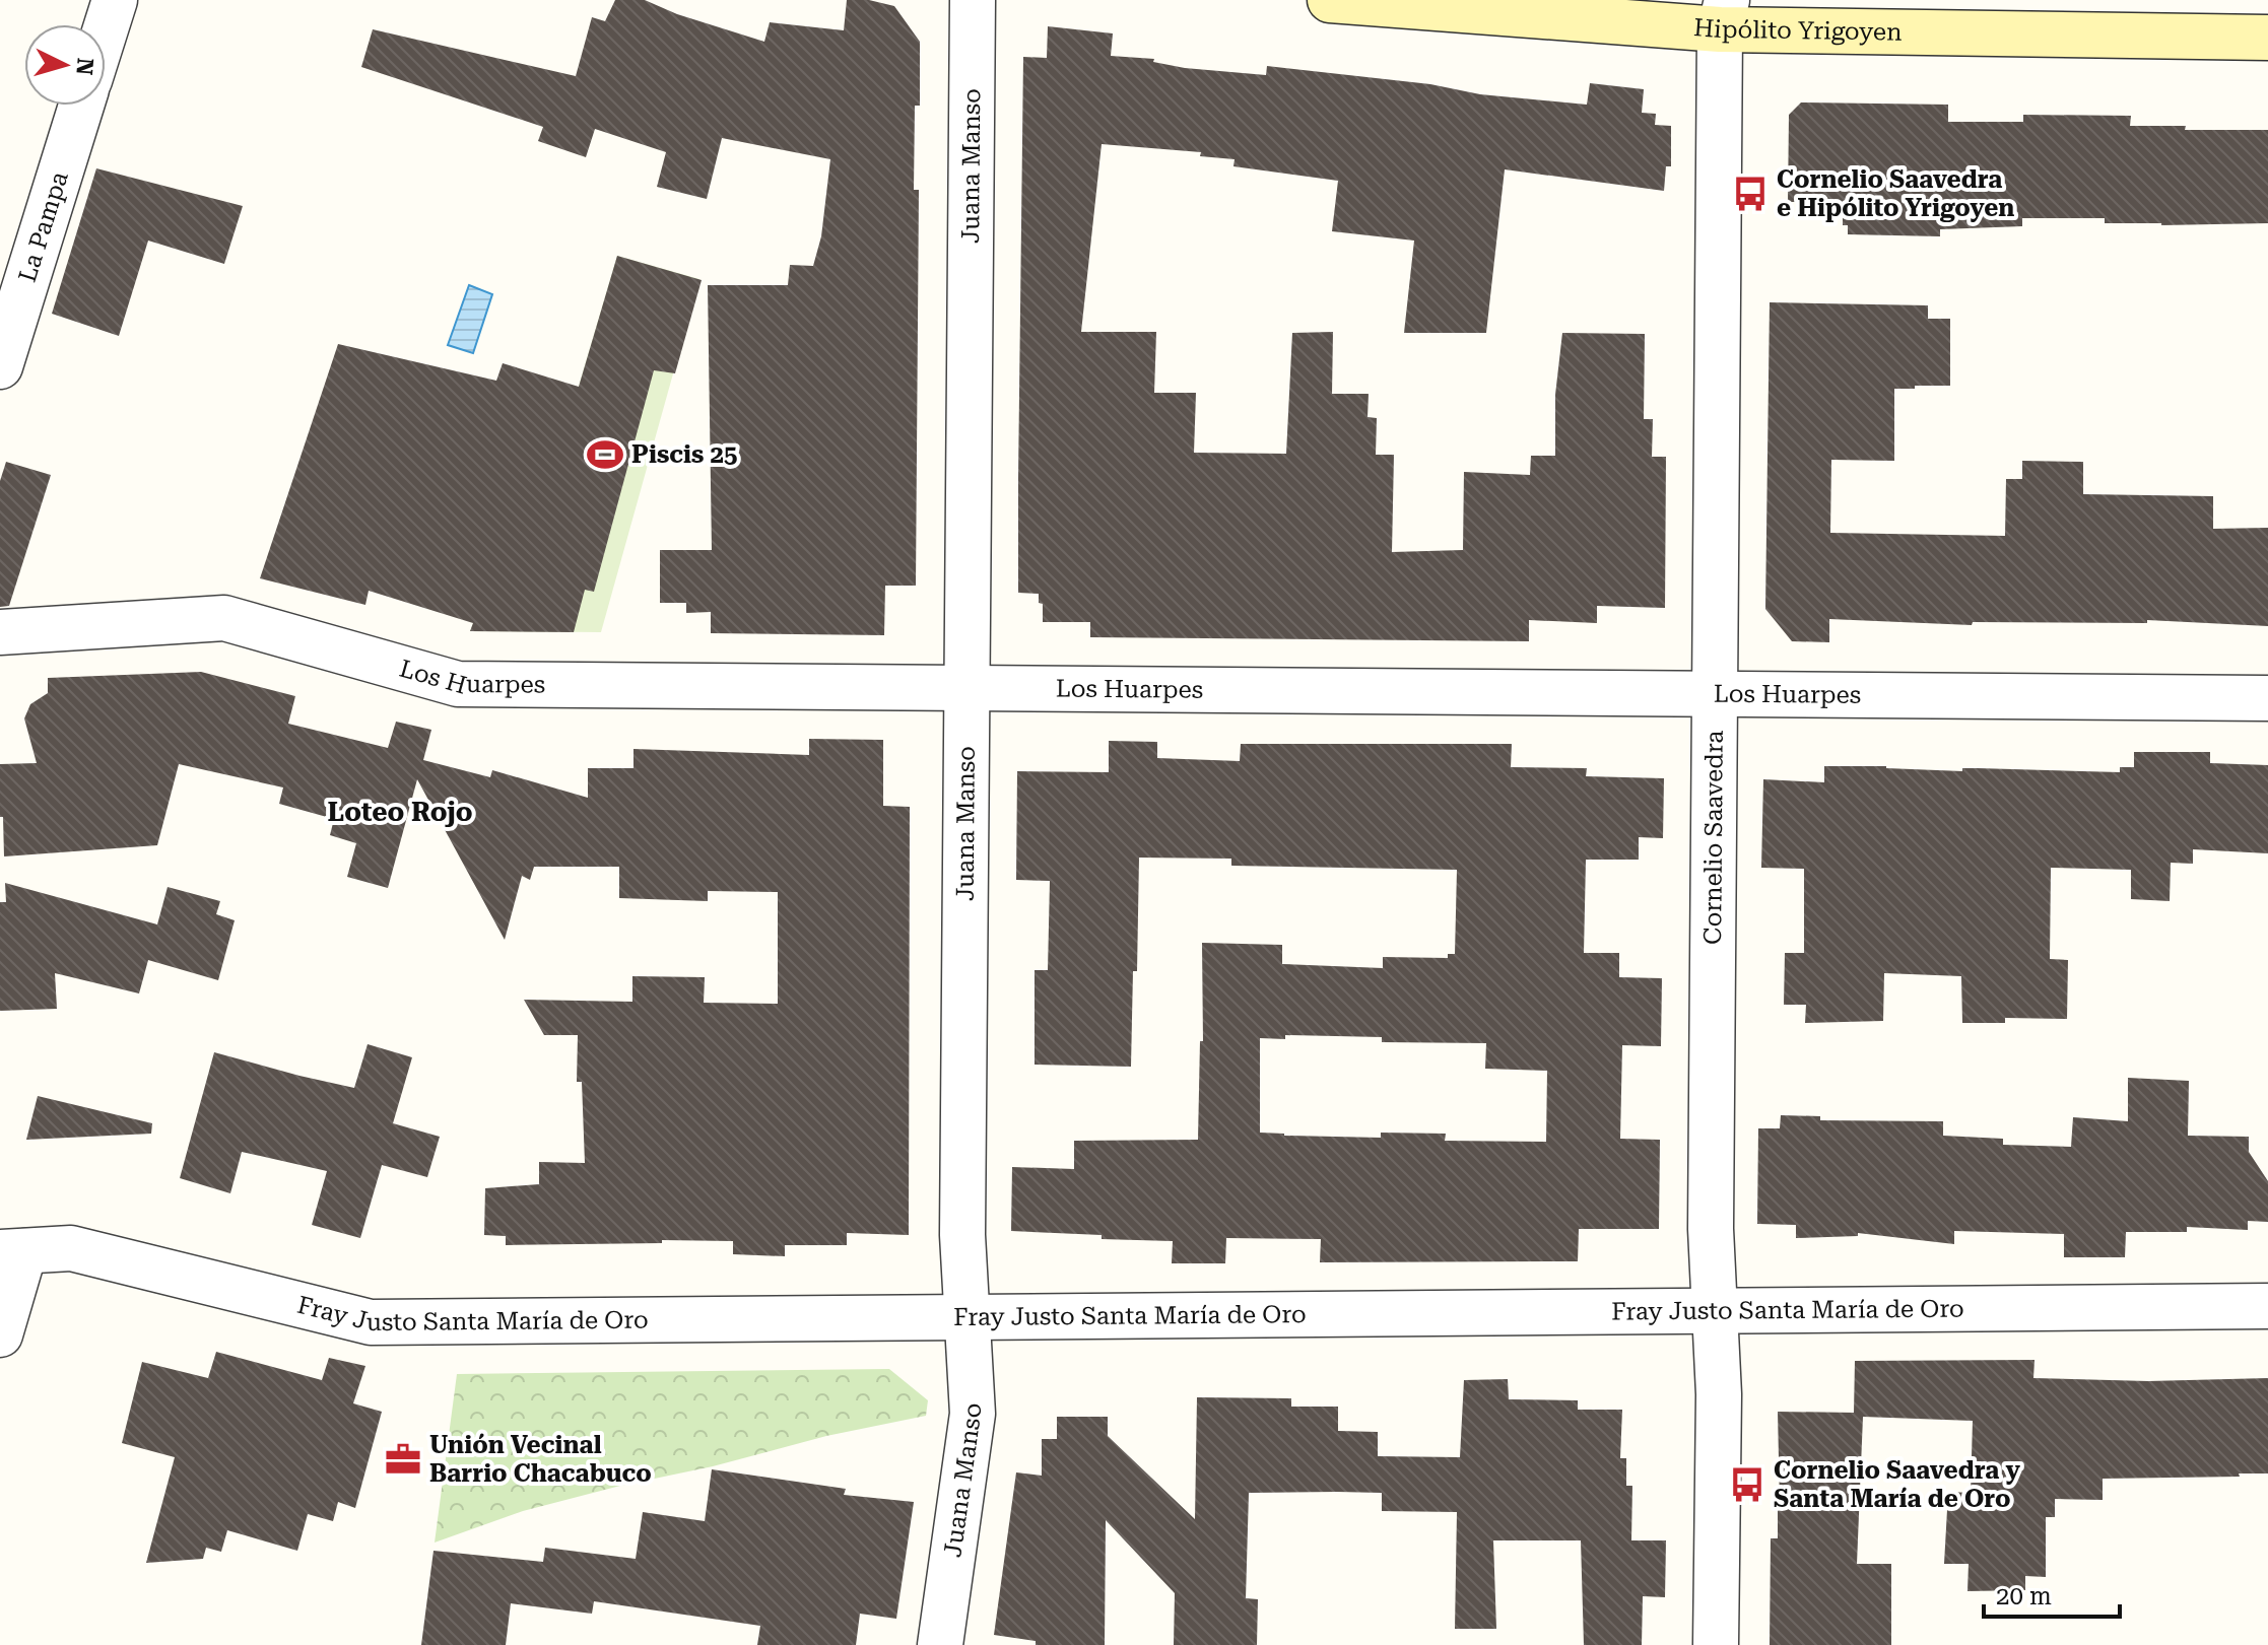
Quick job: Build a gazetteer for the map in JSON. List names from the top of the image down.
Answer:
{
  "streets": {
    "main road": ["Hipólito Yrigoyen"],
    "street": [
      "Juana Manso",
      "La Pampa",
      "Los Huarpes",
      "Cornelio Saavedra",
      "Fray Justo Santa María de Oro"
    ]
  },
  "crossings": [
    ["Hipólito Yrigoyen", "Cornelio Saavedra"],
    ["Juana Manso", "Los Huarpes"],
    ["Juana Manso", "Fray Justo Santa María de Oro"],
    ["Los Huarpes", "Cornelio Saavedra"],
    ["Cornelio Saavedra", "Fray Justo Santa María de Oro"]
  ],
  "districts": ["Loteo Rojo"],
  "places": {
    "bus stop": ["Cornelio Saavedra e Hipólito Yrigoyen", "Cornelio Saavedra y Santa María de Oro"],
    "sports": ["Piscis 25"],
    "office": ["Unión Vecinal Barrio Chacabuco"]
  },
  "scale_bar": "20 m",
  "north": "right"
}
